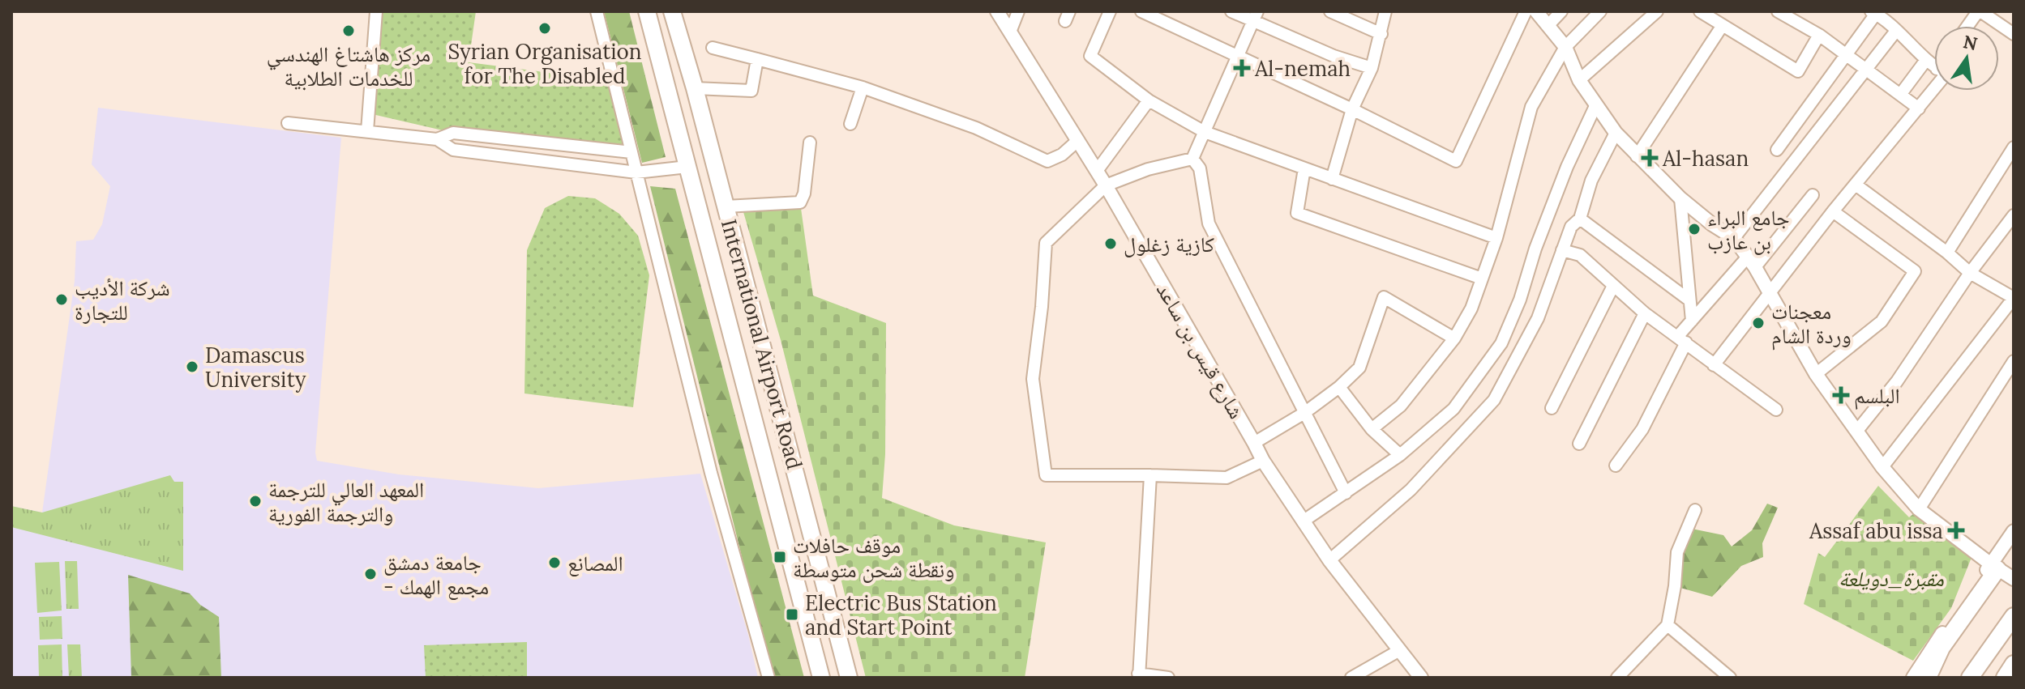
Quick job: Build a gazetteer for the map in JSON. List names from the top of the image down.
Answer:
{
  "streets": {
    "highway": ["International Airport Road"],
    "main road": ["شارع قيس بن ساعد"]
  },
  "parks": ["مقبرة_دويلعة"],
  "places": {
    "other": [
      "Syrian Organisation for The Disabled",
      "مركز هاشتاغ الهندسي للخدمات الطلابية",
      "جامع البراء بن عازب",
      "كازية زغلول",
      "شركة الأديب للتجارة",
      "معجنات وردة الشام",
      "Damascus University",
      "المعهد العالي للترجمة والترجمة الفورية",
      "المصانع",
      "جامعة دمشق - مجمع الهمك"
    ],
    "health": [
      "Al-nemah",
      "Al-hasan",
      "البلسم",
      "Assaf abu issa"
    ],
    "transit": ["موقف حافلات ونقطة شحن متوسطة", "Electric Bus Station and Start Point"]
  },
  "north": "top"
}
